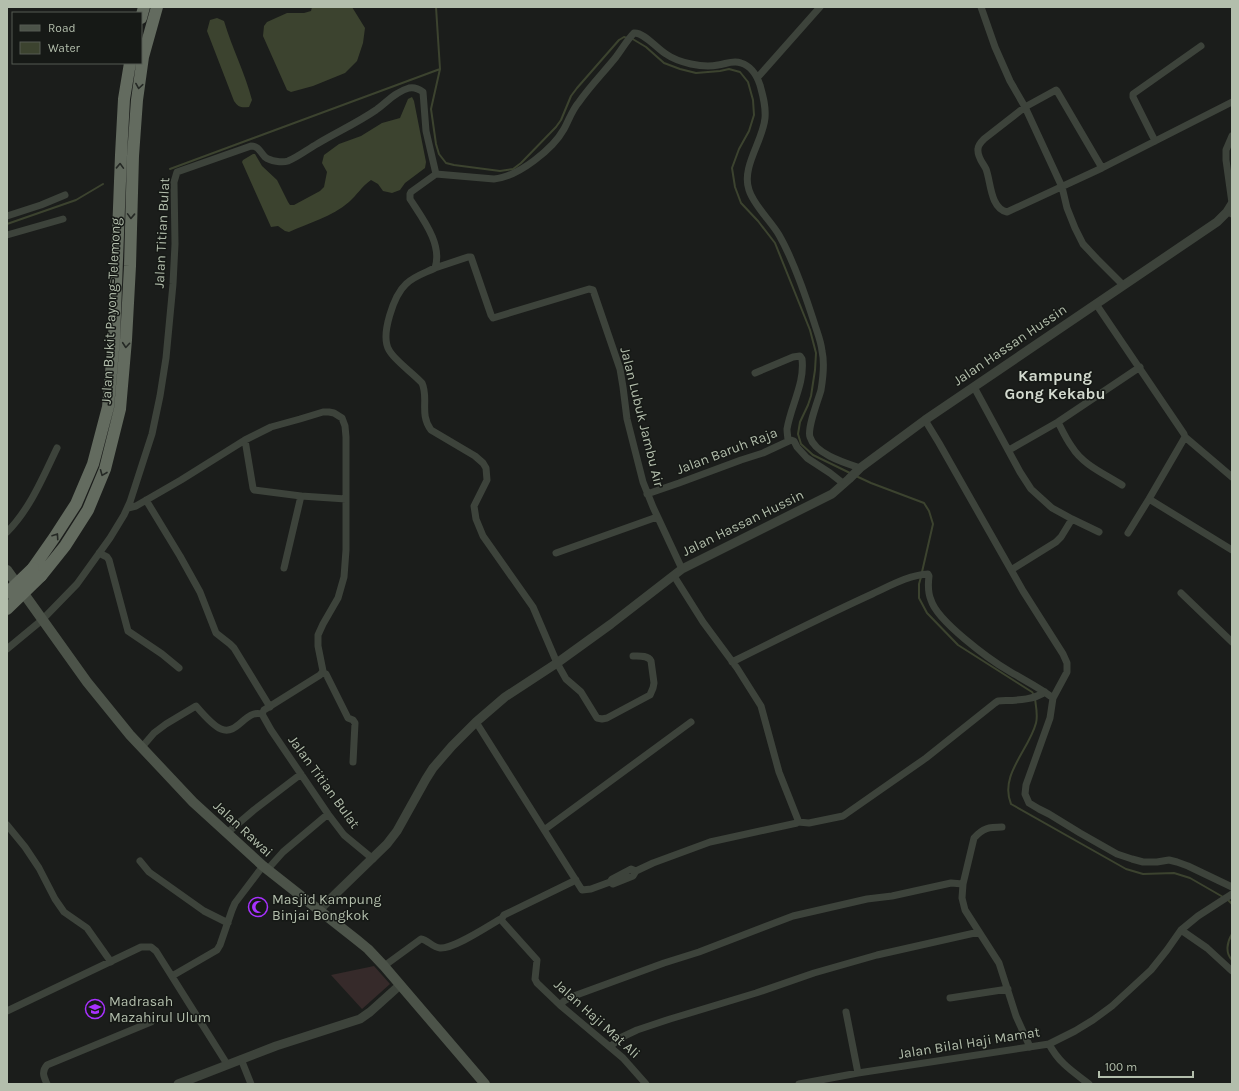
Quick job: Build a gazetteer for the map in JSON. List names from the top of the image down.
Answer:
{
  "streets": {
    "highway": ["Jalan Bukit Payong-Telemong"],
    "main road": ["Jalan Rawai"],
    "street": [
      "Jalan Titian Bulat",
      "Jalan Hassan Hussin",
      "Jalan Lubuk Jambu Air",
      "Jalan Baruh Raja",
      "Jalan Haji Mat Ali",
      "Jalan Bilal Haji Mamat"
    ]
  },
  "crossings": [
    ["Jalan Titian Bulat", "Jalan Hassan Hussin"],
    ["Jalan Titian Bulat", "Jalan Rawai"],
    ["Jalan Hassan Hussin", "Jalan Lubuk Jambu Air"],
    ["Jalan Hassan Hussin", "Jalan Rawai"],
    ["Jalan Lubuk Jambu Air", "Jalan Baruh Raja"]
  ],
  "districts": ["Kampung Gong Kekabu"],
  "places": {
    "mosque": ["Masjid Kampung Binjai Bongkok"],
    "school or university": ["Madrasah Mazahirul Ulum"]
  },
  "legend": ["Road", "Water"],
  "scale_bar": "100 m"
}
